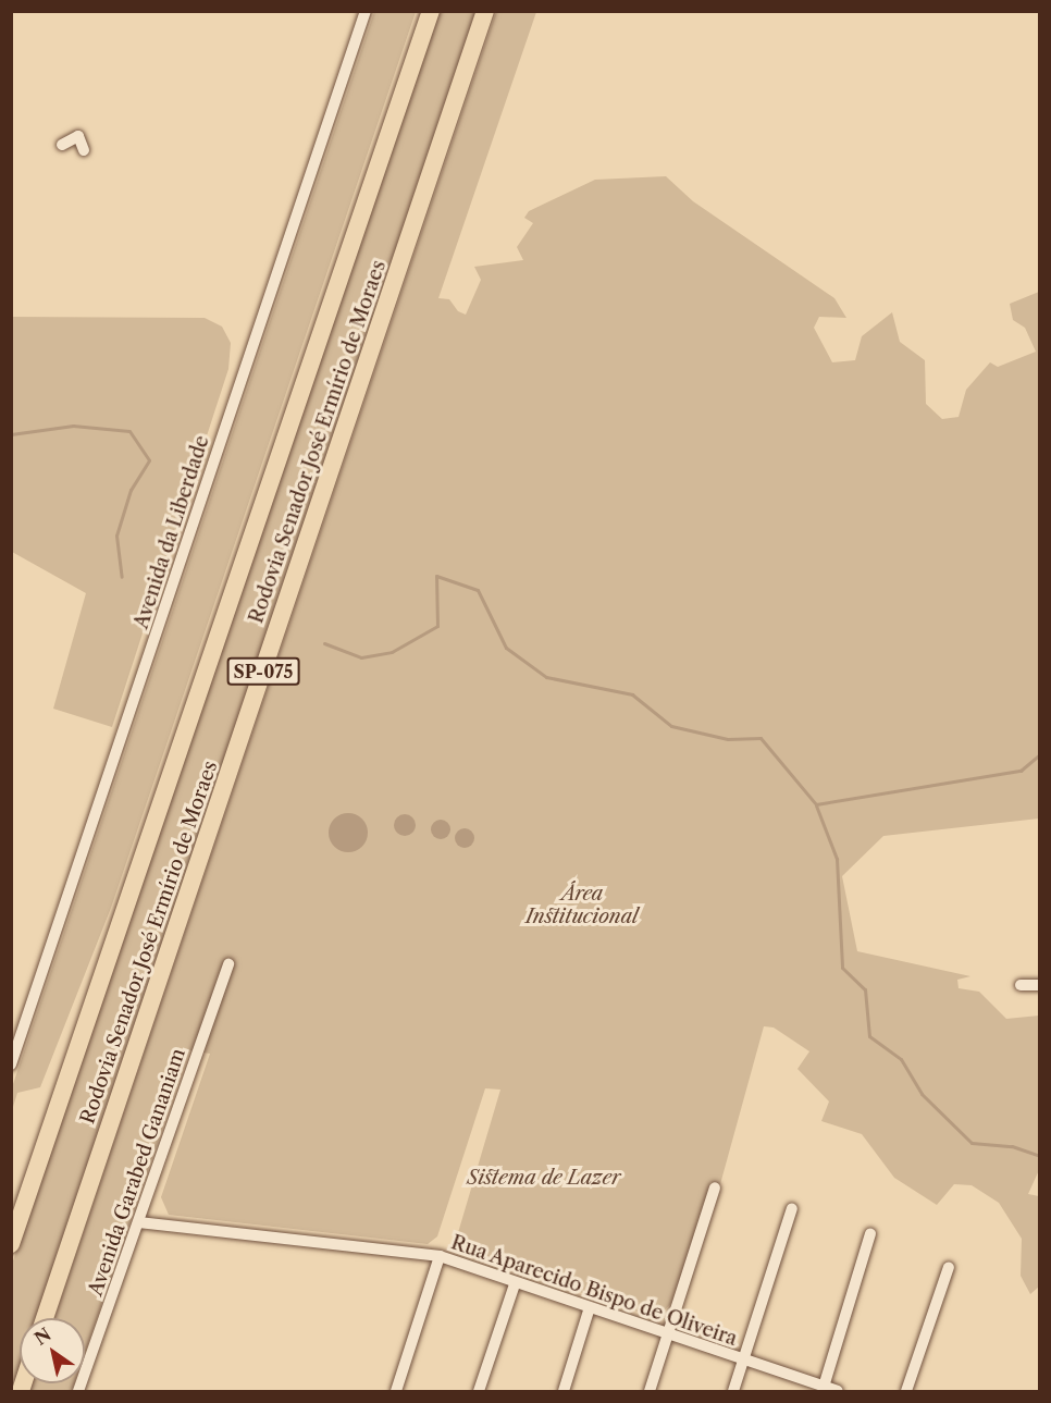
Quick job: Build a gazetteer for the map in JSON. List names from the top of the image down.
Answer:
{
  "streets": {
    "highway": ["Rodovia Senador José Ermírio de Moraes", "SP-075"],
    "street": ["Avenida da Liberdade", "Avenida Garabed Gananiam", "Rua Aparecido Bispo de Oliveira"]
  },
  "crossings": [
    ["Avenida Garabed Gananiam", "Rua Aparecido Bispo de Oliveira"]
  ],
  "parks": ["Área Institucional", "Sistema de Lazer"],
  "north": "top left"
}
